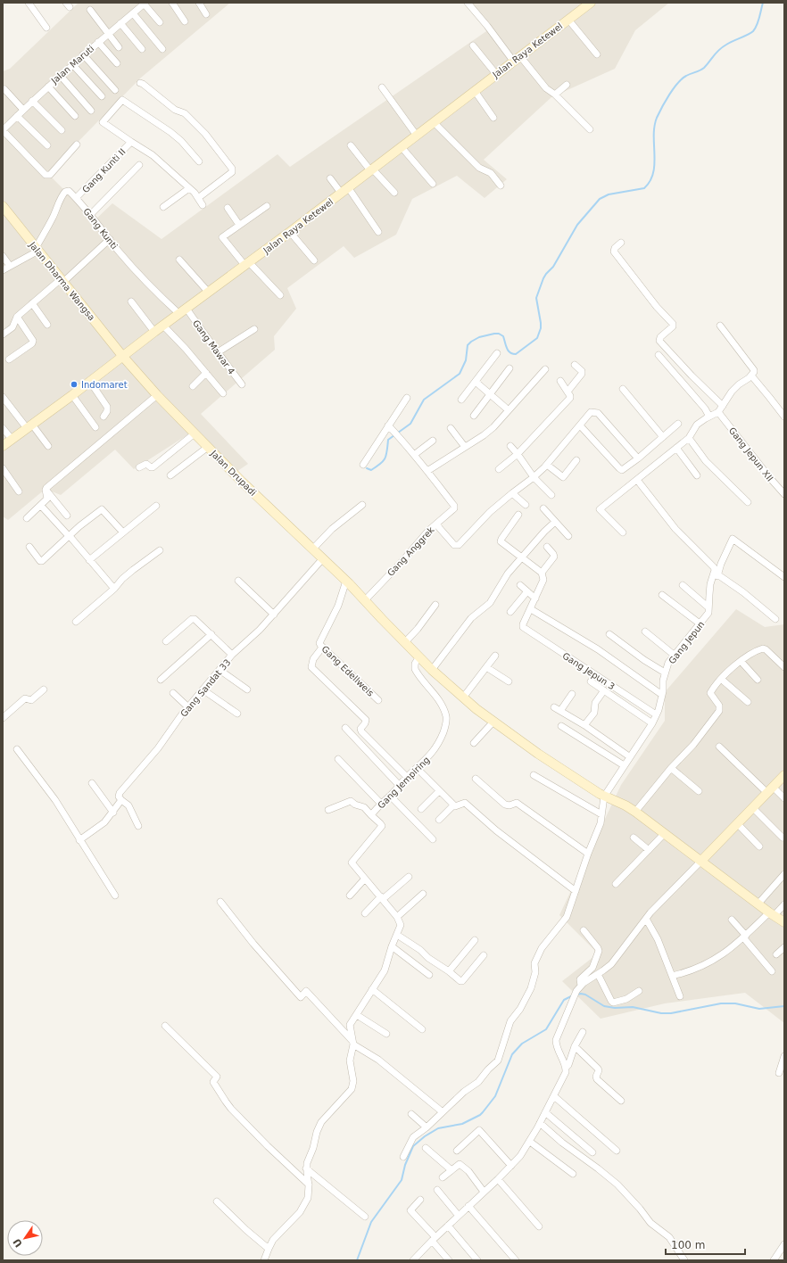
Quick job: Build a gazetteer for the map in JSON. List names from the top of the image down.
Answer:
{
  "streets": {
    "street": [
      "Jalan Raya Ketewel",
      "Jalan Maruti",
      "Gang Kunti II",
      "Gang Kunti",
      "Jalan Dharma Wangsa",
      "Gang Mawar 4",
      "Gang Jepun XII",
      "Jalan Drupadi",
      "Gang Anggrek",
      "Gang Jepun",
      "Gang Edellweis",
      "Gang Jepun 3",
      "Gang Sandat 33",
      "Gang Jempiring"
    ]
  },
  "crossings": [
    ["Jalan Raya Ketewel", "Gang Kunti"],
    ["Jalan Raya Ketewel", "Jalan Dharma Wangsa"],
    ["Jalan Raya Ketewel", "Gang Mawar 4"],
    ["Jalan Raya Ketewel", "Jalan Drupadi"],
    ["Gang Kunti II", "Gang Kunti"],
    ["Gang Kunti", "Gang Mawar 4"],
    ["Jalan Dharma Wangsa", "Jalan Drupadi"],
    ["Jalan Drupadi", "Gang Anggrek"],
    ["Jalan Drupadi", "Gang Jepun"],
    ["Jalan Drupadi", "Gang Edellweis"],
    ["Jalan Drupadi", "Gang Sandat 33"],
    ["Jalan Drupadi", "Gang Jempiring"],
    ["Gang Jepun", "Gang Jepun 3"]
  ],
  "places": ["Indomaret"],
  "scale_bar": "100 m",
  "north": "bottom left"
}
